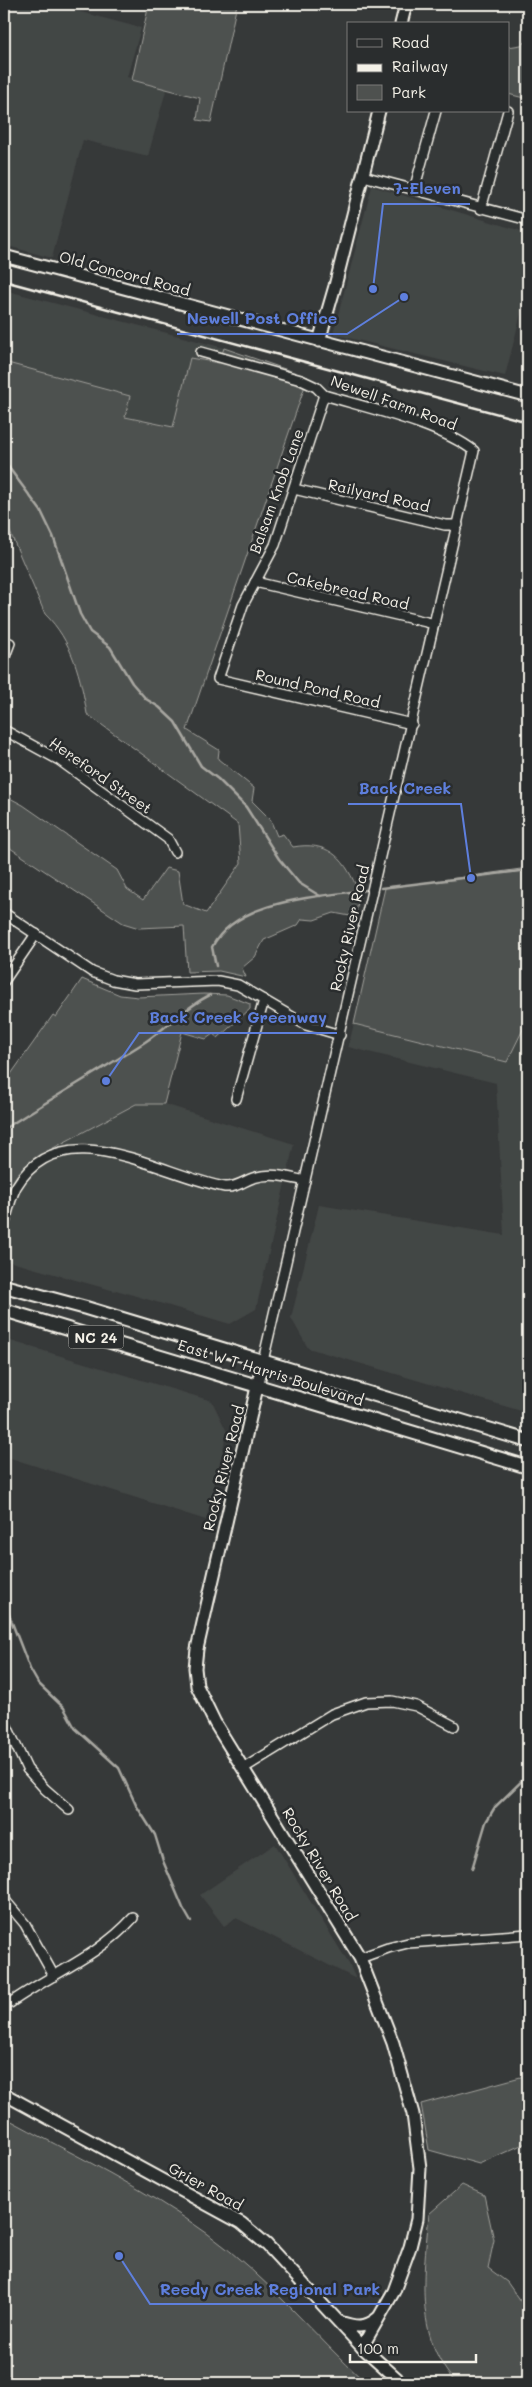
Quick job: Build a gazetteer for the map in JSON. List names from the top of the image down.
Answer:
{
  "streets": {
    "main road": ["NC 24", "East W T Harris Boulevard"],
    "street": [
      "Old Concord Road",
      "Newell Farm Road",
      "Balsam Knob Lane",
      "Railyard Road",
      "Cakebread Road",
      "Round Pond Road",
      "Hereford Street",
      "Rocky River Road",
      "Grier Road"
    ]
  },
  "crossings": [
    ["Newell Farm Road", "Balsam Knob Lane"],
    ["Newell Farm Road", "Rocky River Road"],
    ["Balsam Knob Lane", "Railyard Road"],
    ["Balsam Knob Lane", "Cakebread Road"],
    ["Balsam Knob Lane", "Round Pond Road"],
    ["Railyard Road", "Rocky River Road"],
    ["Cakebread Road", "Rocky River Road"],
    ["Round Pond Road", "Rocky River Road"],
    ["Rocky River Road", "East W T Harris Boulevard"],
    ["Rocky River Road", "Grier Road"]
  ],
  "places": [
    "7-Eleven",
    "Newell Post Office",
    "Back Creek",
    "Back Creek Greenway",
    "Reedy Creek Regional Park"
  ],
  "legend": ["Road", "Railway", "Park"],
  "scale_bar": "100 m"
}
